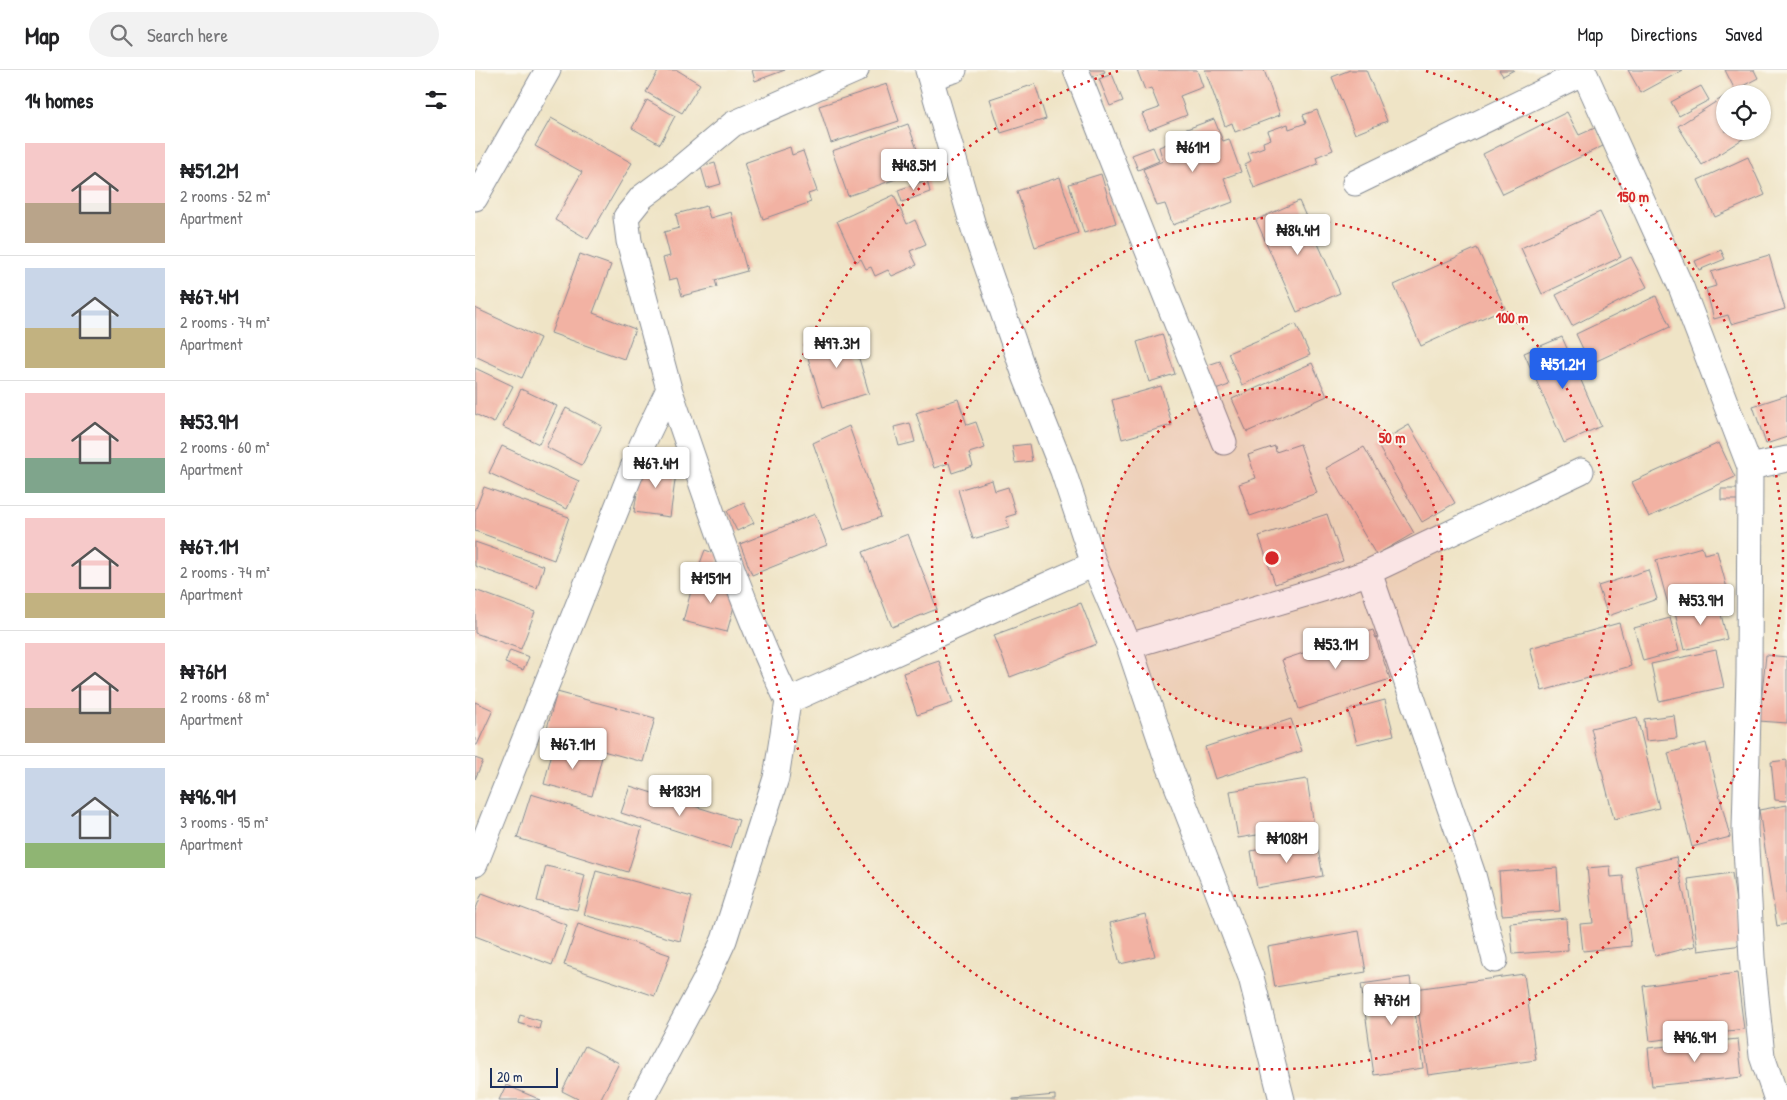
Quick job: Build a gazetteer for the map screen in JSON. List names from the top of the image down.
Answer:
{
  "scale_bar": "20 m",
  "page": {
    "header": "Map",
    "search": "Search here",
    "nav": ["Map", "Directions", "Saved"],
    "heading": "14 homes",
    "list": [
      {
        "name": "₦51.2M",
        "note": "2 rooms · 52 m² · Apartment"
      },
      {
        "name": "₦67.4M",
        "note": "2 rooms · 74 m² · Apartment"
      },
      {
        "name": "₦53.9M",
        "note": "2 rooms · 60 m² · Apartment"
      },
      {
        "name": "₦67.1M",
        "note": "2 rooms · 74 m² · Apartment"
      },
      {
        "name": "₦76M",
        "note": "2 rooms · 68 m² · Apartment"
      },
      {
        "name": "₦96.9M",
        "note": "3 rooms · 95 m² · Apartment"
      }
    ],
    "price": [
      "₦61M",
      "₦48.5M",
      "₦84.4M",
      "₦97.3M",
      "₦51.2M",
      "₦67.4M",
      "₦151M",
      "₦53.9M",
      "₦53.1M",
      "₦67.1M",
      "₦183M",
      "₦108M",
      "₦76M",
      "₦96.9M"
    ],
    "scale": "20 m"
  },
  "rings": ["150 m", "100 m", "50 m"]
}
